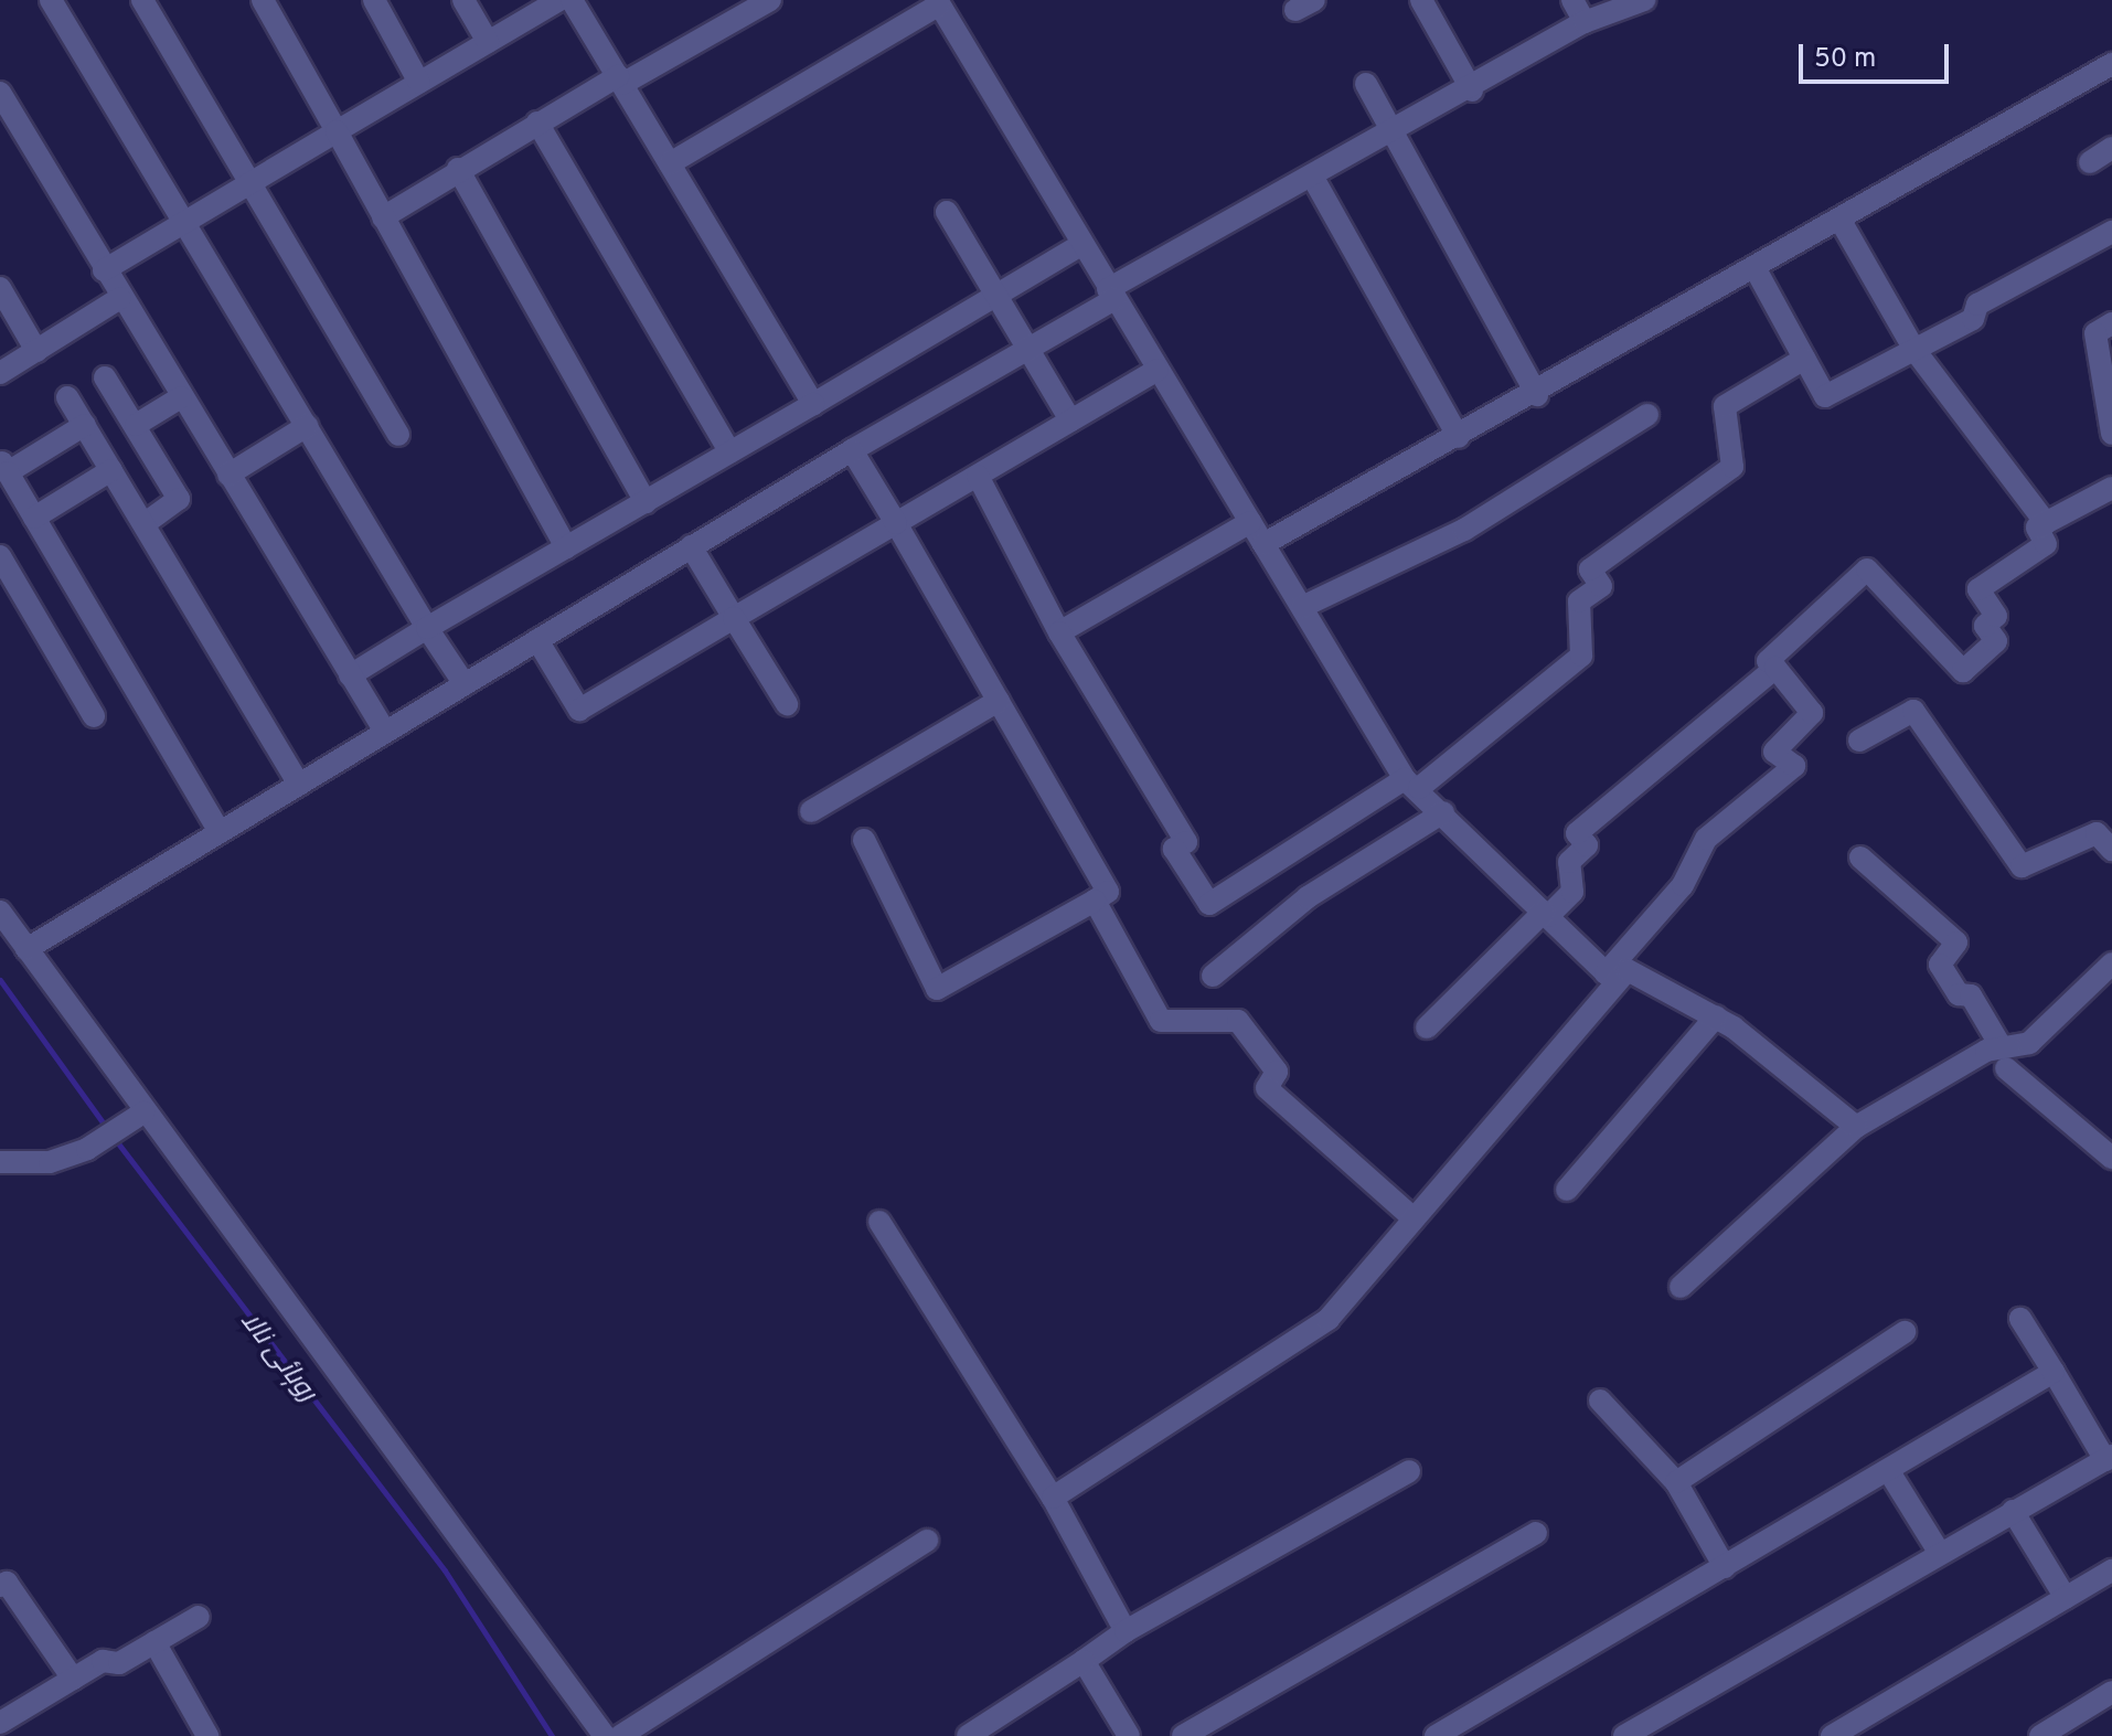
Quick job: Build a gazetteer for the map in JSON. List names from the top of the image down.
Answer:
{
  "water": ["روہائی نالا"],
  "scale_bar": "50 m"
}
